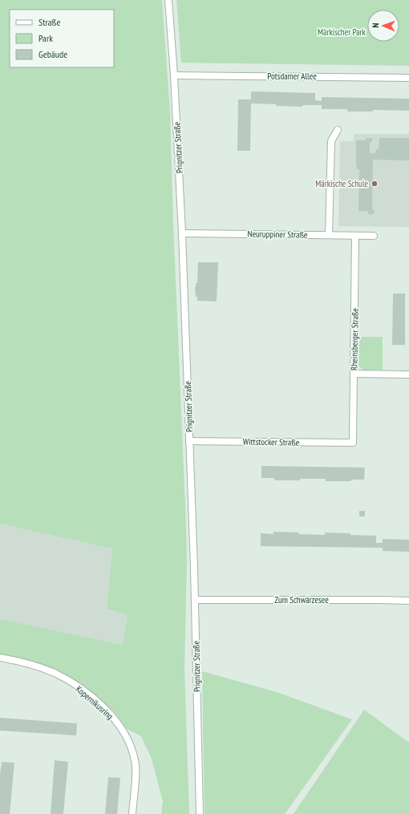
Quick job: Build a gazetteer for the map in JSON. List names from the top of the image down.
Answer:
{
  "streets": {
    "street": [
      "Potsdamer Allee",
      "Prignitzer Straße",
      "Neuruppiner Straße",
      "Rheinsberger Straße",
      "Wittstocker Straße",
      "Zum Schwärzesee",
      "Kopernikusring"
    ]
  },
  "crossings": [
    ["Potsdamer Allee", "Prignitzer Straße"],
    ["Prignitzer Straße", "Neuruppiner Straße"],
    ["Prignitzer Straße", "Wittstocker Straße"],
    ["Prignitzer Straße", "Zum Schwärzesee"],
    ["Neuruppiner Straße", "Rheinsberger Straße"],
    ["Rheinsberger Straße", "Wittstocker Straße"]
  ],
  "parks": ["Märkischer Park"],
  "places": ["Märkische Schule"],
  "legend": ["Straße", "Park", "Gebäude"],
  "north": "left"
}
